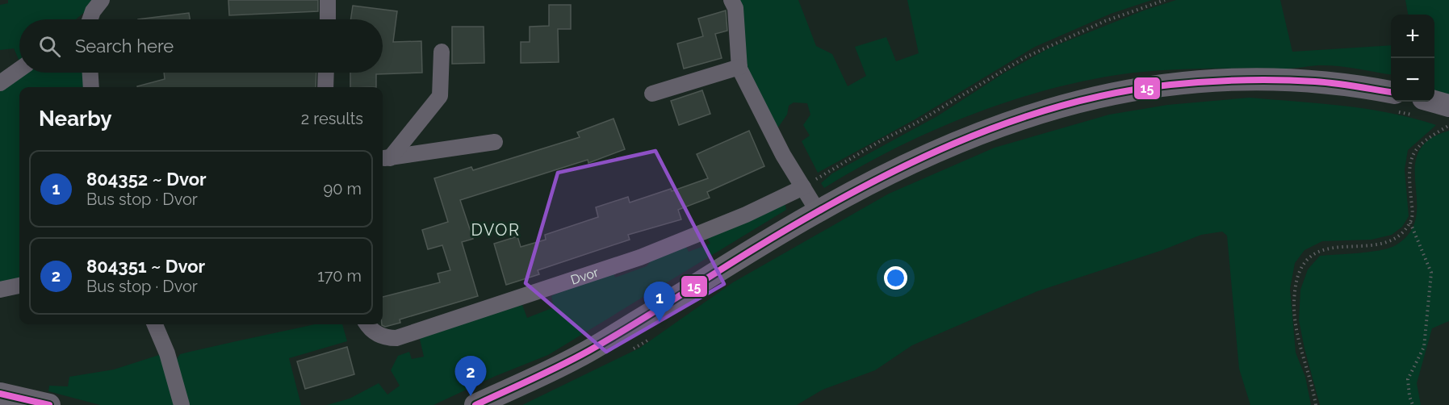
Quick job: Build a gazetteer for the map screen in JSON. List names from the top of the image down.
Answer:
{
  "streets": {
    "street": ["Dvor"]
  },
  "districts": ["DVOR"],
  "lines": ["transit line 15"],
  "page": {
    "map_buttons": ["+", "−"],
    "search": "Search here",
    "heading": ["Nearby", "2 results"],
    "list": [
      {
        "mark": "1",
        "name": "804352 ~ Dvor",
        "note": "Bus stop · Dvor",
        "value": "90 m"
      },
      {
        "mark": "2",
        "name": "804351 ~ Dvor",
        "note": "Bus stop · Dvor",
        "value": "170 m"
      }
    ],
    "pins": ["1", "2"]
  }
}
